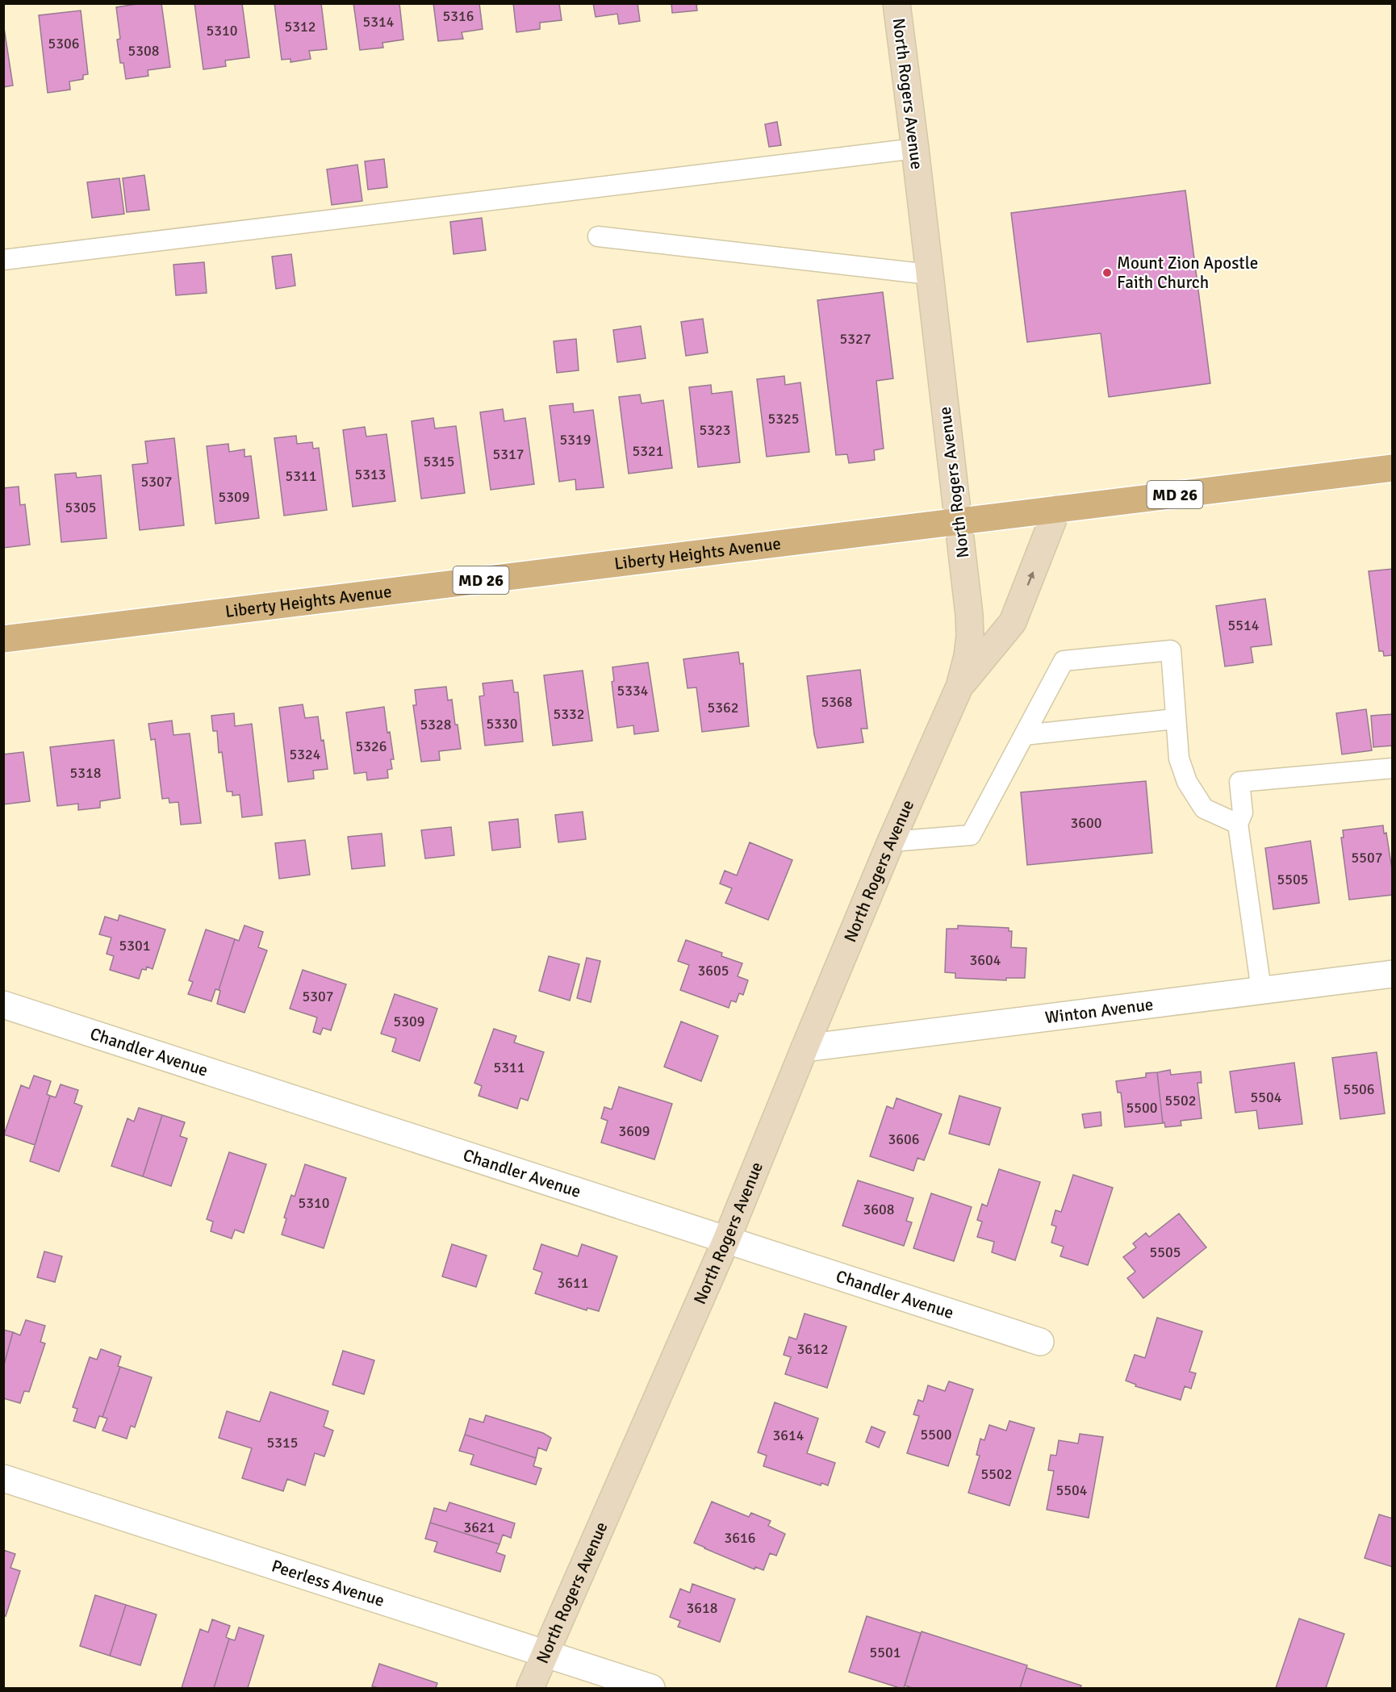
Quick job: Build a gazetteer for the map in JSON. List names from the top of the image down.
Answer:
{
  "streets": {
    "main road": ["MD 26", "Liberty Heights Avenue"],
    "street": [
      "North Rogers Avenue",
      "Winton Avenue",
      "Chandler Avenue",
      "Peerless Avenue"
    ]
  },
  "crossings": [
    ["North Rogers Avenue", "Liberty Heights Avenue"],
    ["North Rogers Avenue", "Winton Avenue"],
    ["North Rogers Avenue", "Chandler Avenue"],
    ["North Rogers Avenue", "Peerless Avenue"]
  ],
  "places": ["Mount Zion Apostle Faith Church"],
  "house_numbers": [
    "5316",
    "5314",
    "5312",
    "5310",
    "5306",
    "5308",
    "5327",
    "5325",
    "5323",
    "5319",
    "5321",
    "5317",
    "5315",
    "5313",
    "5311",
    "5307",
    "5309",
    "5305",
    "5514",
    "5334",
    "5368",
    "5362",
    "5332",
    "5330",
    "5328",
    "5326",
    "5324",
    "5318",
    "3600",
    "5507",
    "5505",
    "5301",
    "3604",
    "3605",
    "5307",
    "5309",
    "5311",
    "5506",
    "5504",
    "5502",
    "5500",
    "3609",
    "3606",
    "5310",
    "3608",
    "5505",
    "3611",
    "3612",
    "5500",
    "3614",
    "5315",
    "5502",
    "5504",
    "3621",
    "3616",
    "3618",
    "5501"
  ]
}
